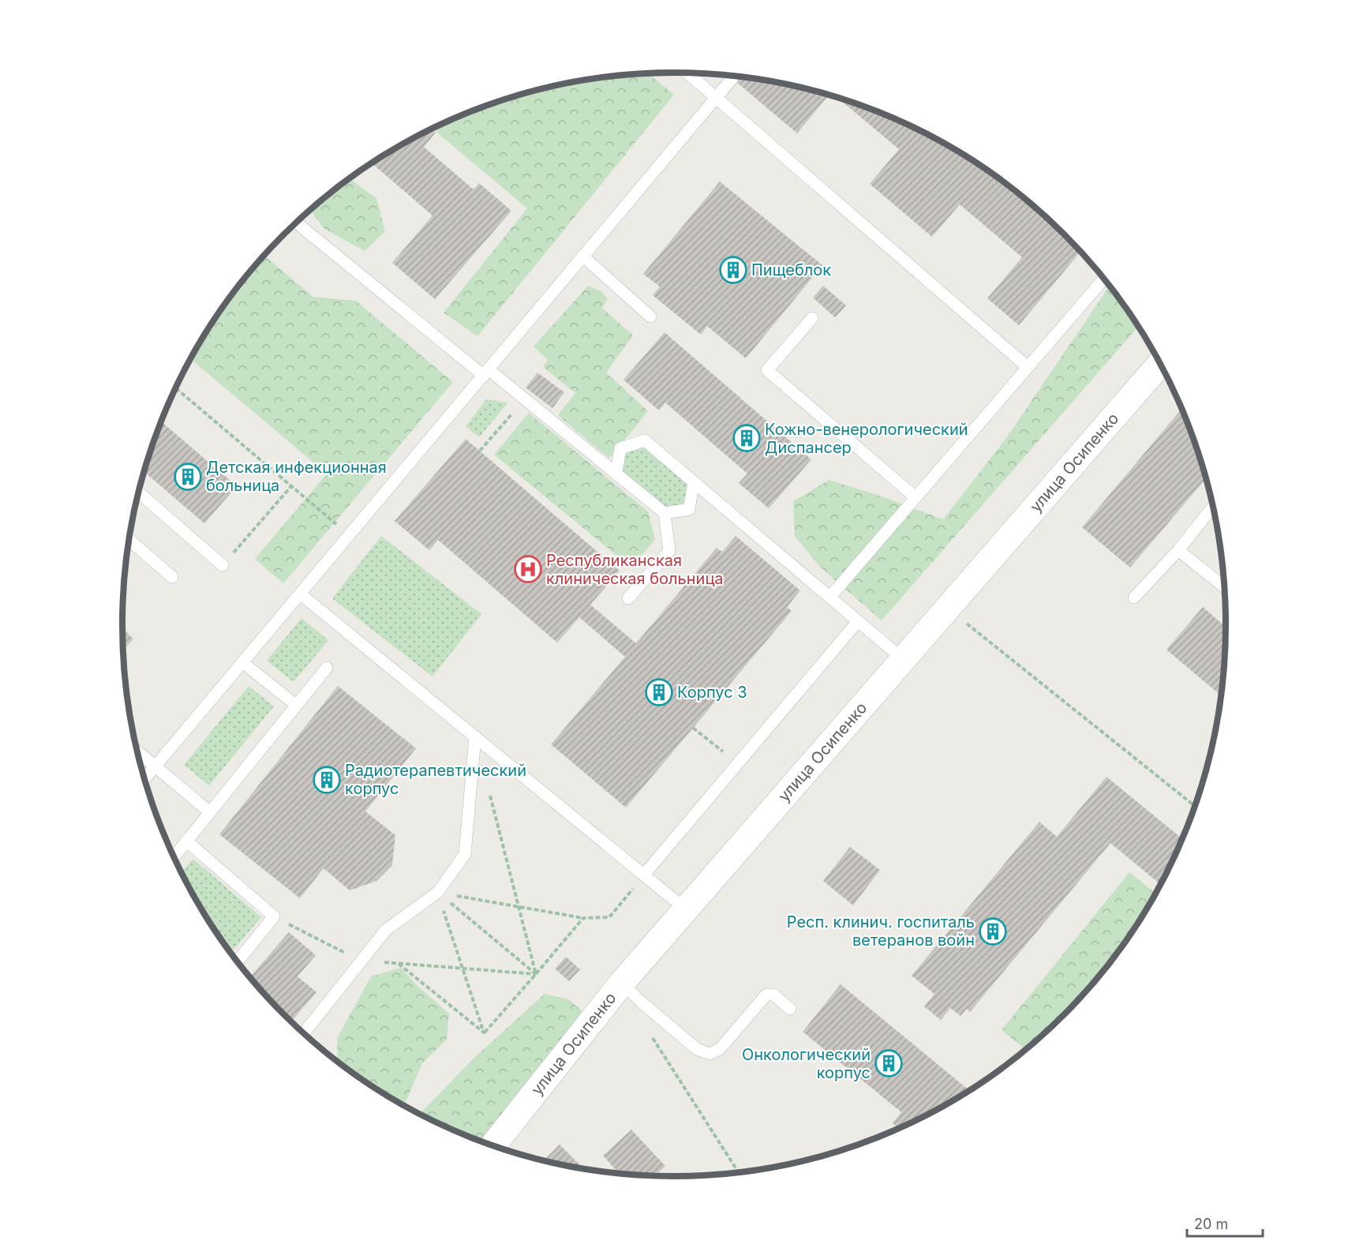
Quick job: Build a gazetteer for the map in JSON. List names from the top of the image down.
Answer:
{
  "streets": {
    "street": ["улица Осипенко"]
  },
  "places": {
    "building": [
      "Пищеблок",
      "Кожно-венерологический Диспансер",
      "Детская инфекционная больница",
      "Корпус 3",
      "Радиотерапевтический корпус",
      "Респ. клинич. госпиталь ветеранов войн",
      "Онкологический корпус"
    ],
    "hospital": ["Республиканская клиническая больница"]
  },
  "scale_bar": "20 m"
}
